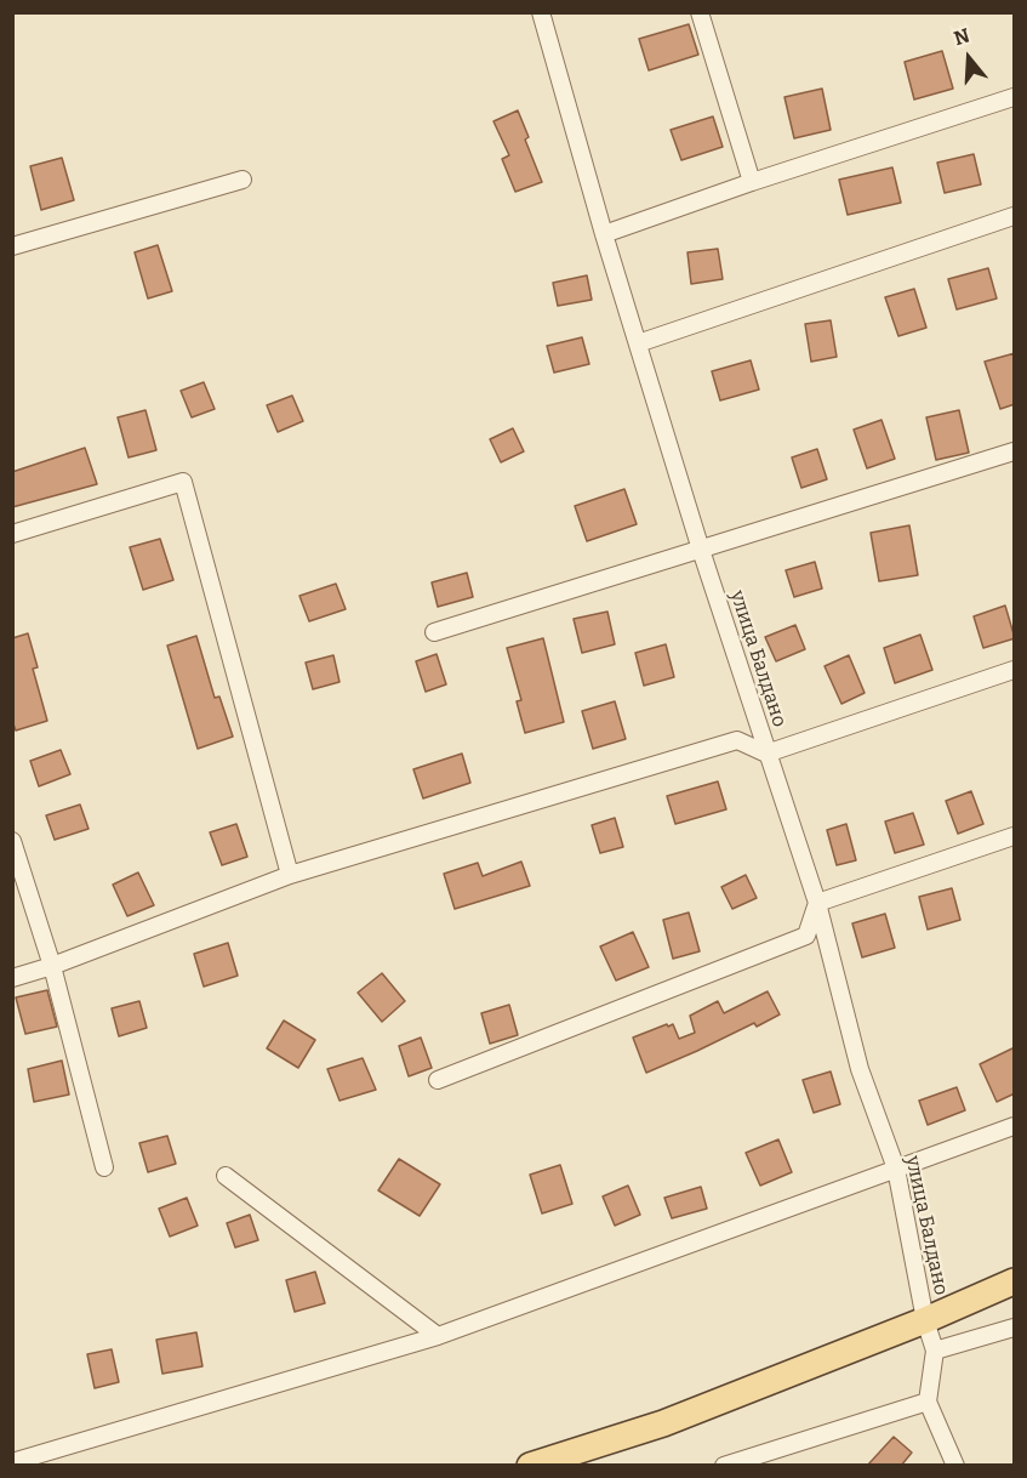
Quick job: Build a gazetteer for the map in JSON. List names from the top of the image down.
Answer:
{
  "streets": {
    "street": ["улица Балдано"]
  },
  "north": "top"
}
